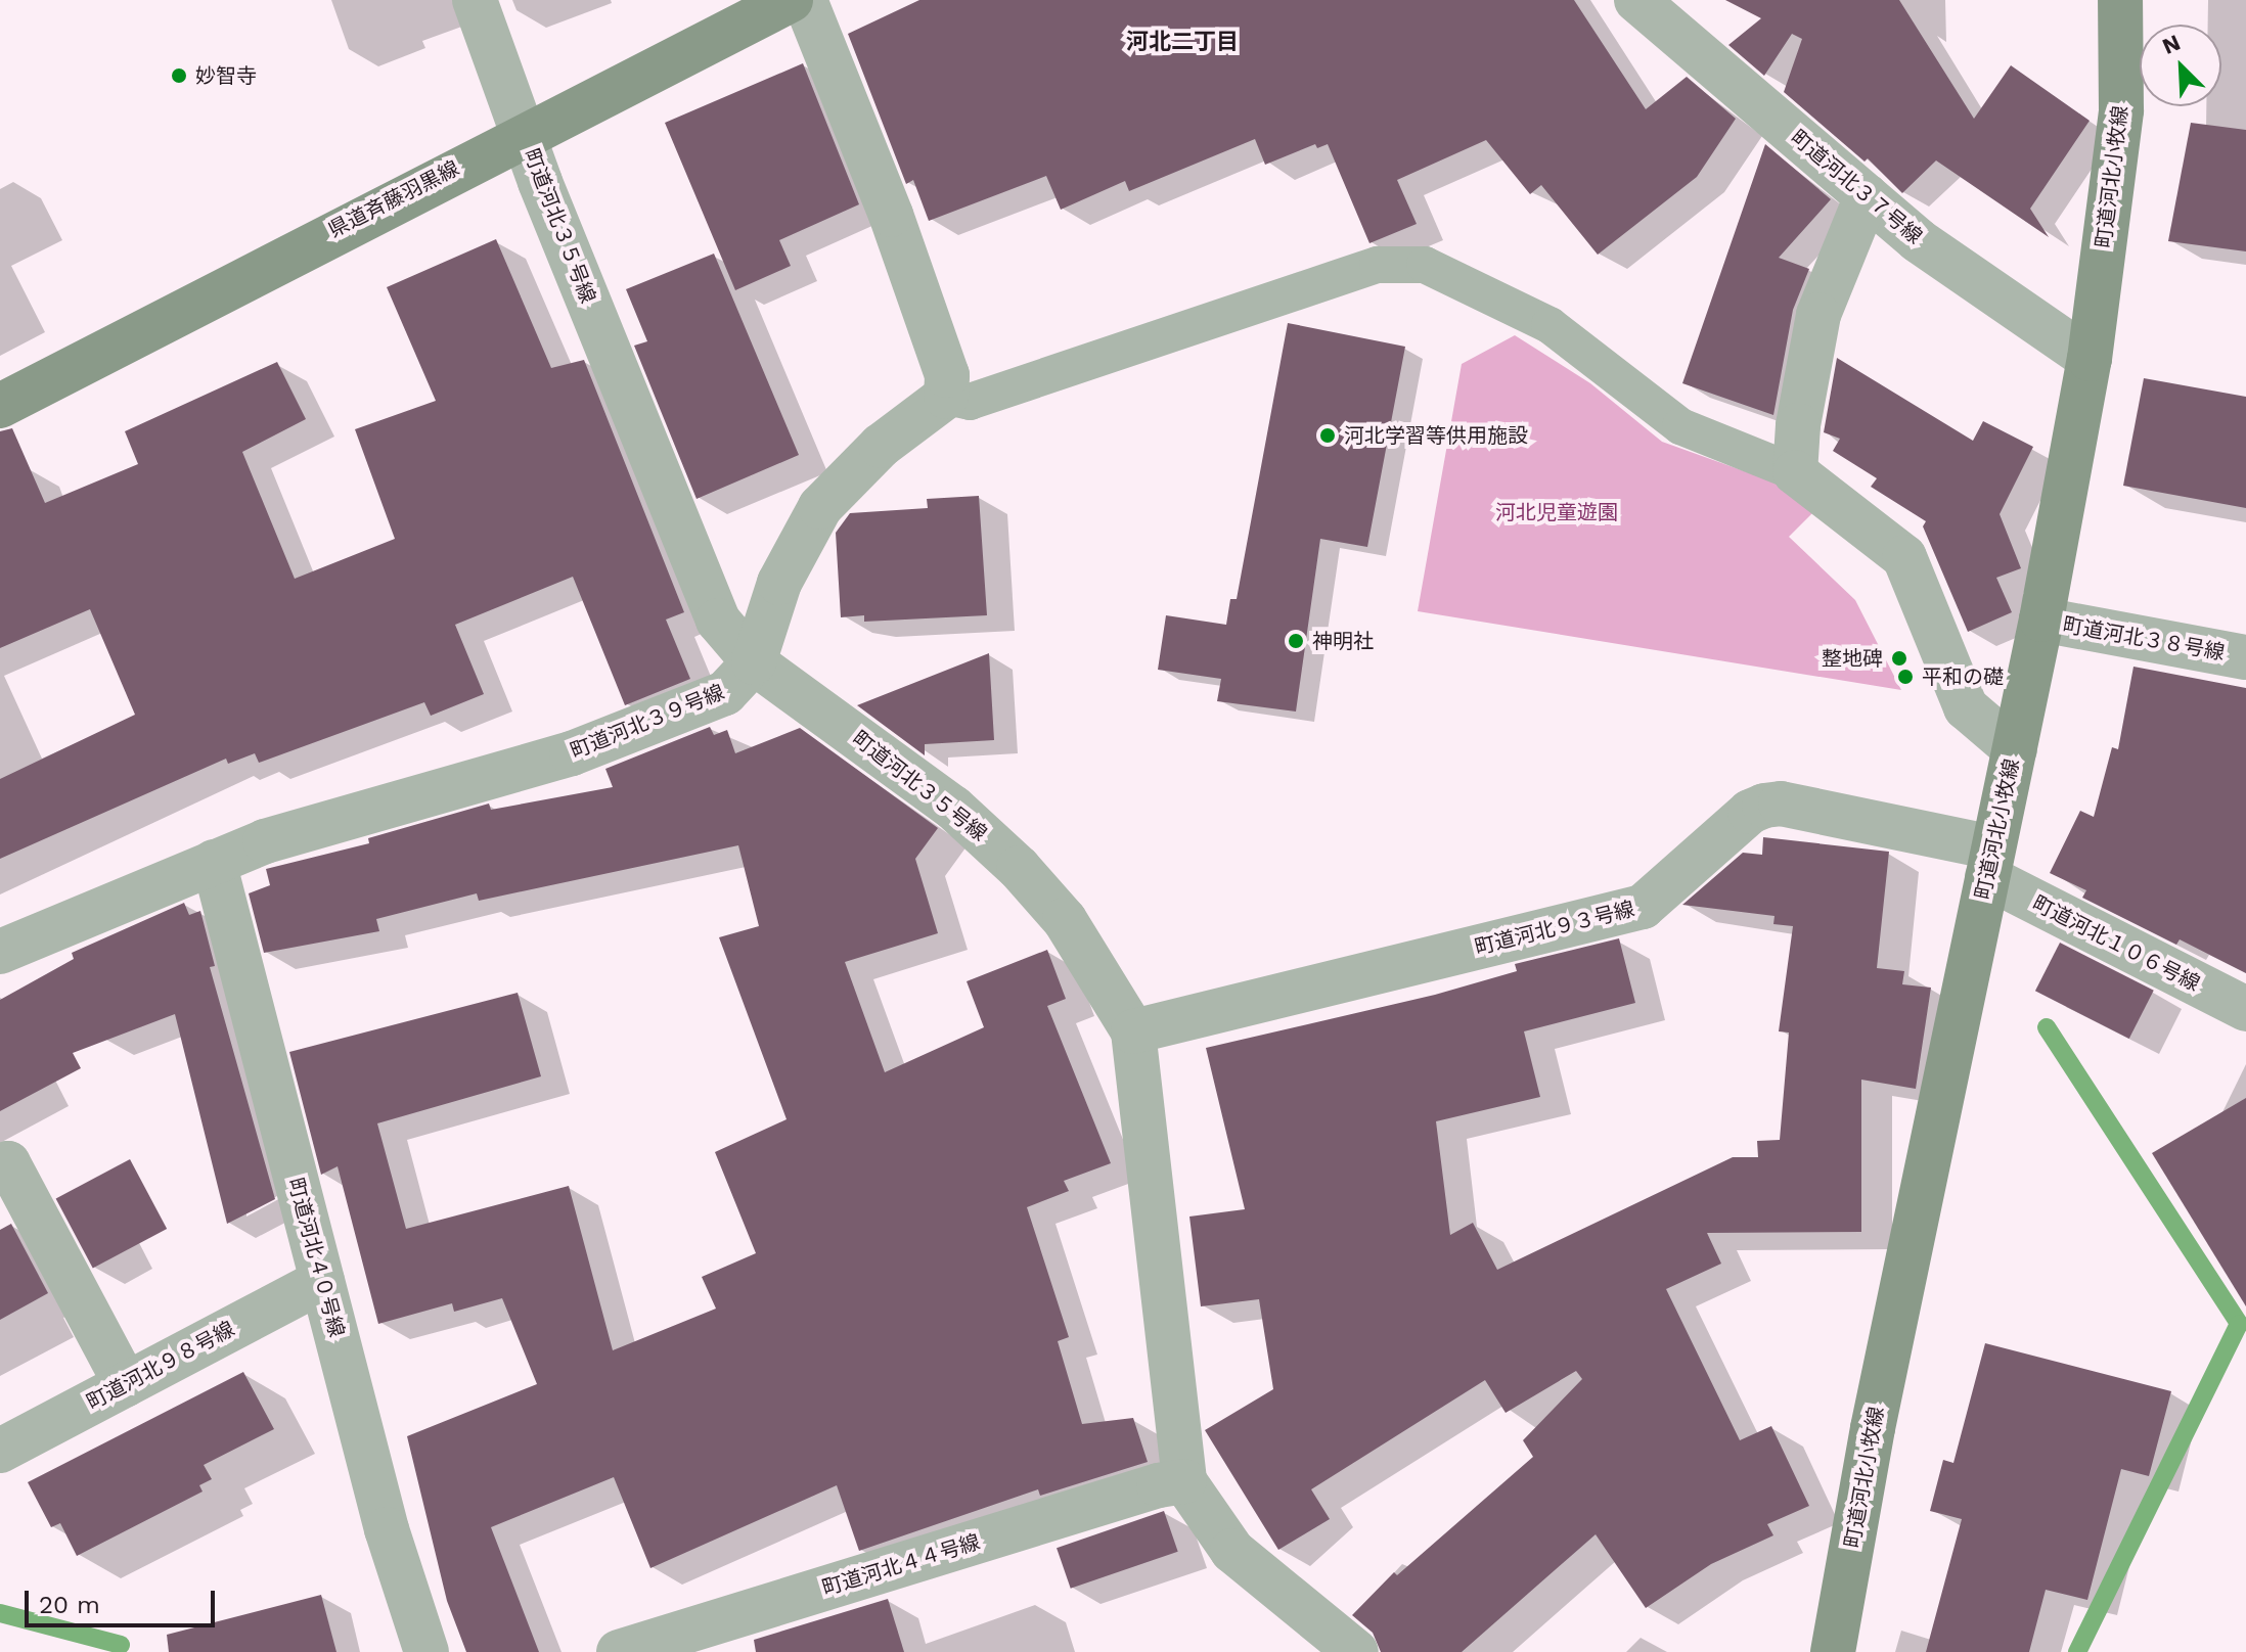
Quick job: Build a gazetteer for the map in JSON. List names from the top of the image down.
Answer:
{
  "streets": {
    "street": [
      "町道河北小牧線",
      "町道河北３７号線",
      "県道斉藤羽黒線",
      "町道河北３５号線",
      "町道河北３８号線",
      "町道河北３９号線",
      "町道河北９３号線",
      "町道河北１０６号線",
      "町道河北４０号線",
      "町道河北９８号線",
      "町道河北４４号線"
    ]
  },
  "crossings": [
    ["町道河北小牧線", "町道河北３７号線"],
    ["町道河北小牧線", "町道河北３８号線"],
    ["町道河北小牧線", "町道河北９３号線"],
    ["町道河北小牧線", "町道河北１０６号線"],
    ["県道斉藤羽黒線", "町道河北３５号線"],
    ["町道河北３５号線", "町道河北３９号線"],
    ["町道河北３５号線", "町道河北９３号線"],
    ["町道河北３５号線", "町道河北４４号線"],
    ["町道河北３９号線", "町道河北４０号線"],
    ["町道河北９３号線", "町道河北１０６号線"],
    ["町道河北４０号線", "町道河北９８号線"]
  ],
  "districts": ["河北二丁目"],
  "parks": ["河北児童遊園"],
  "places": [
    "妙智寺",
    "河北学習等供用施設",
    "神明社",
    "整地碑",
    "平和の礎"
  ],
  "scale_bar": "20 m",
  "north": "top left"
}
